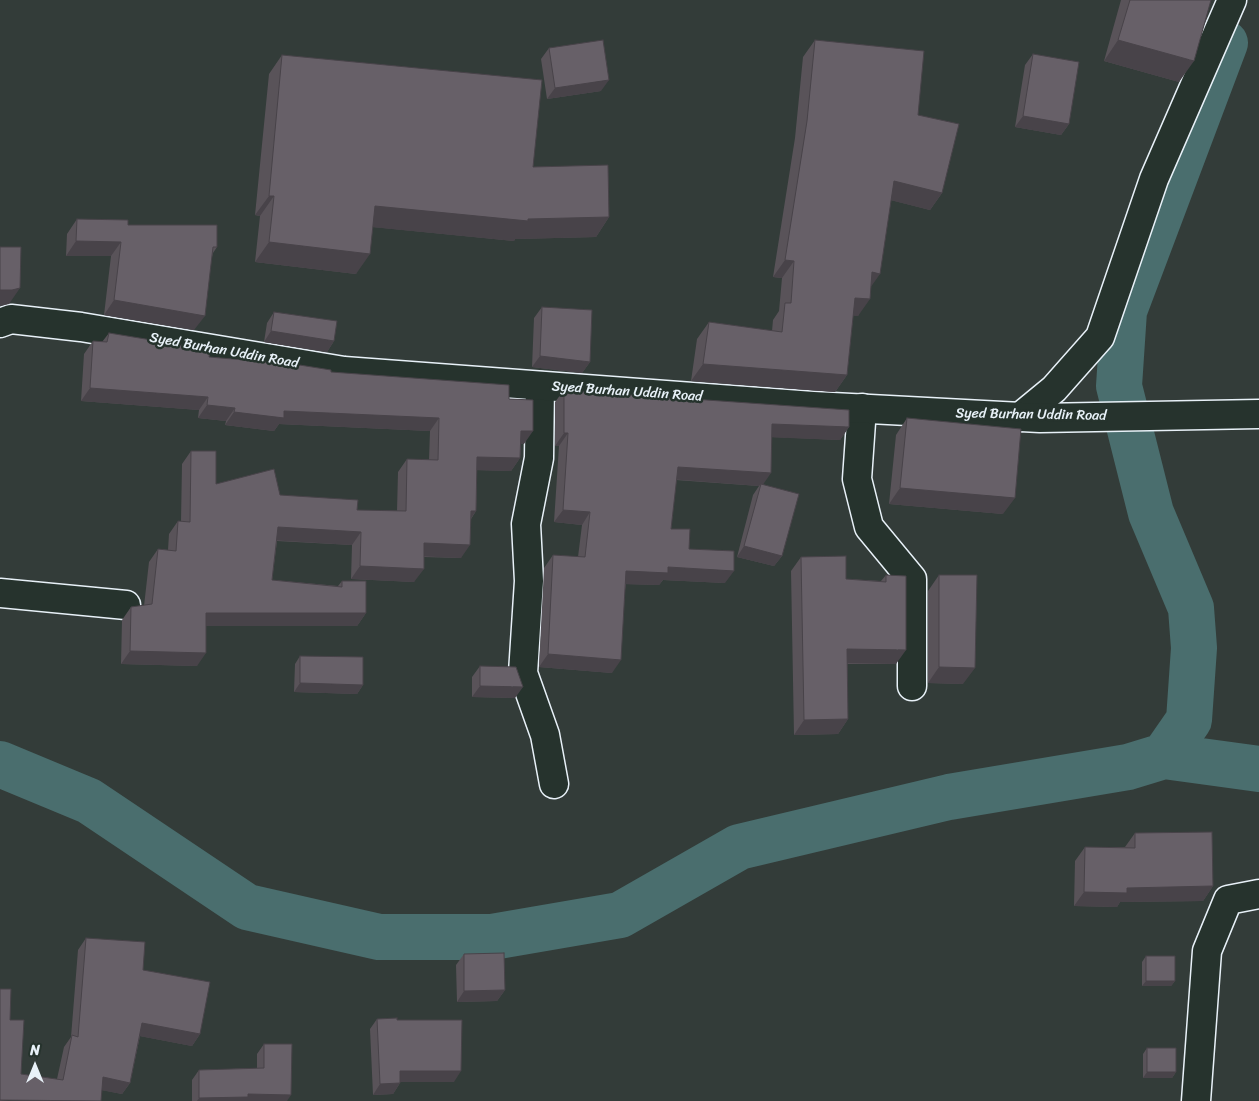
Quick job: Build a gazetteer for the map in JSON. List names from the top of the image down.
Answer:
{
  "streets": {
    "street": ["Syed Burhan Uddin Road"]
  },
  "north": "top"
}
